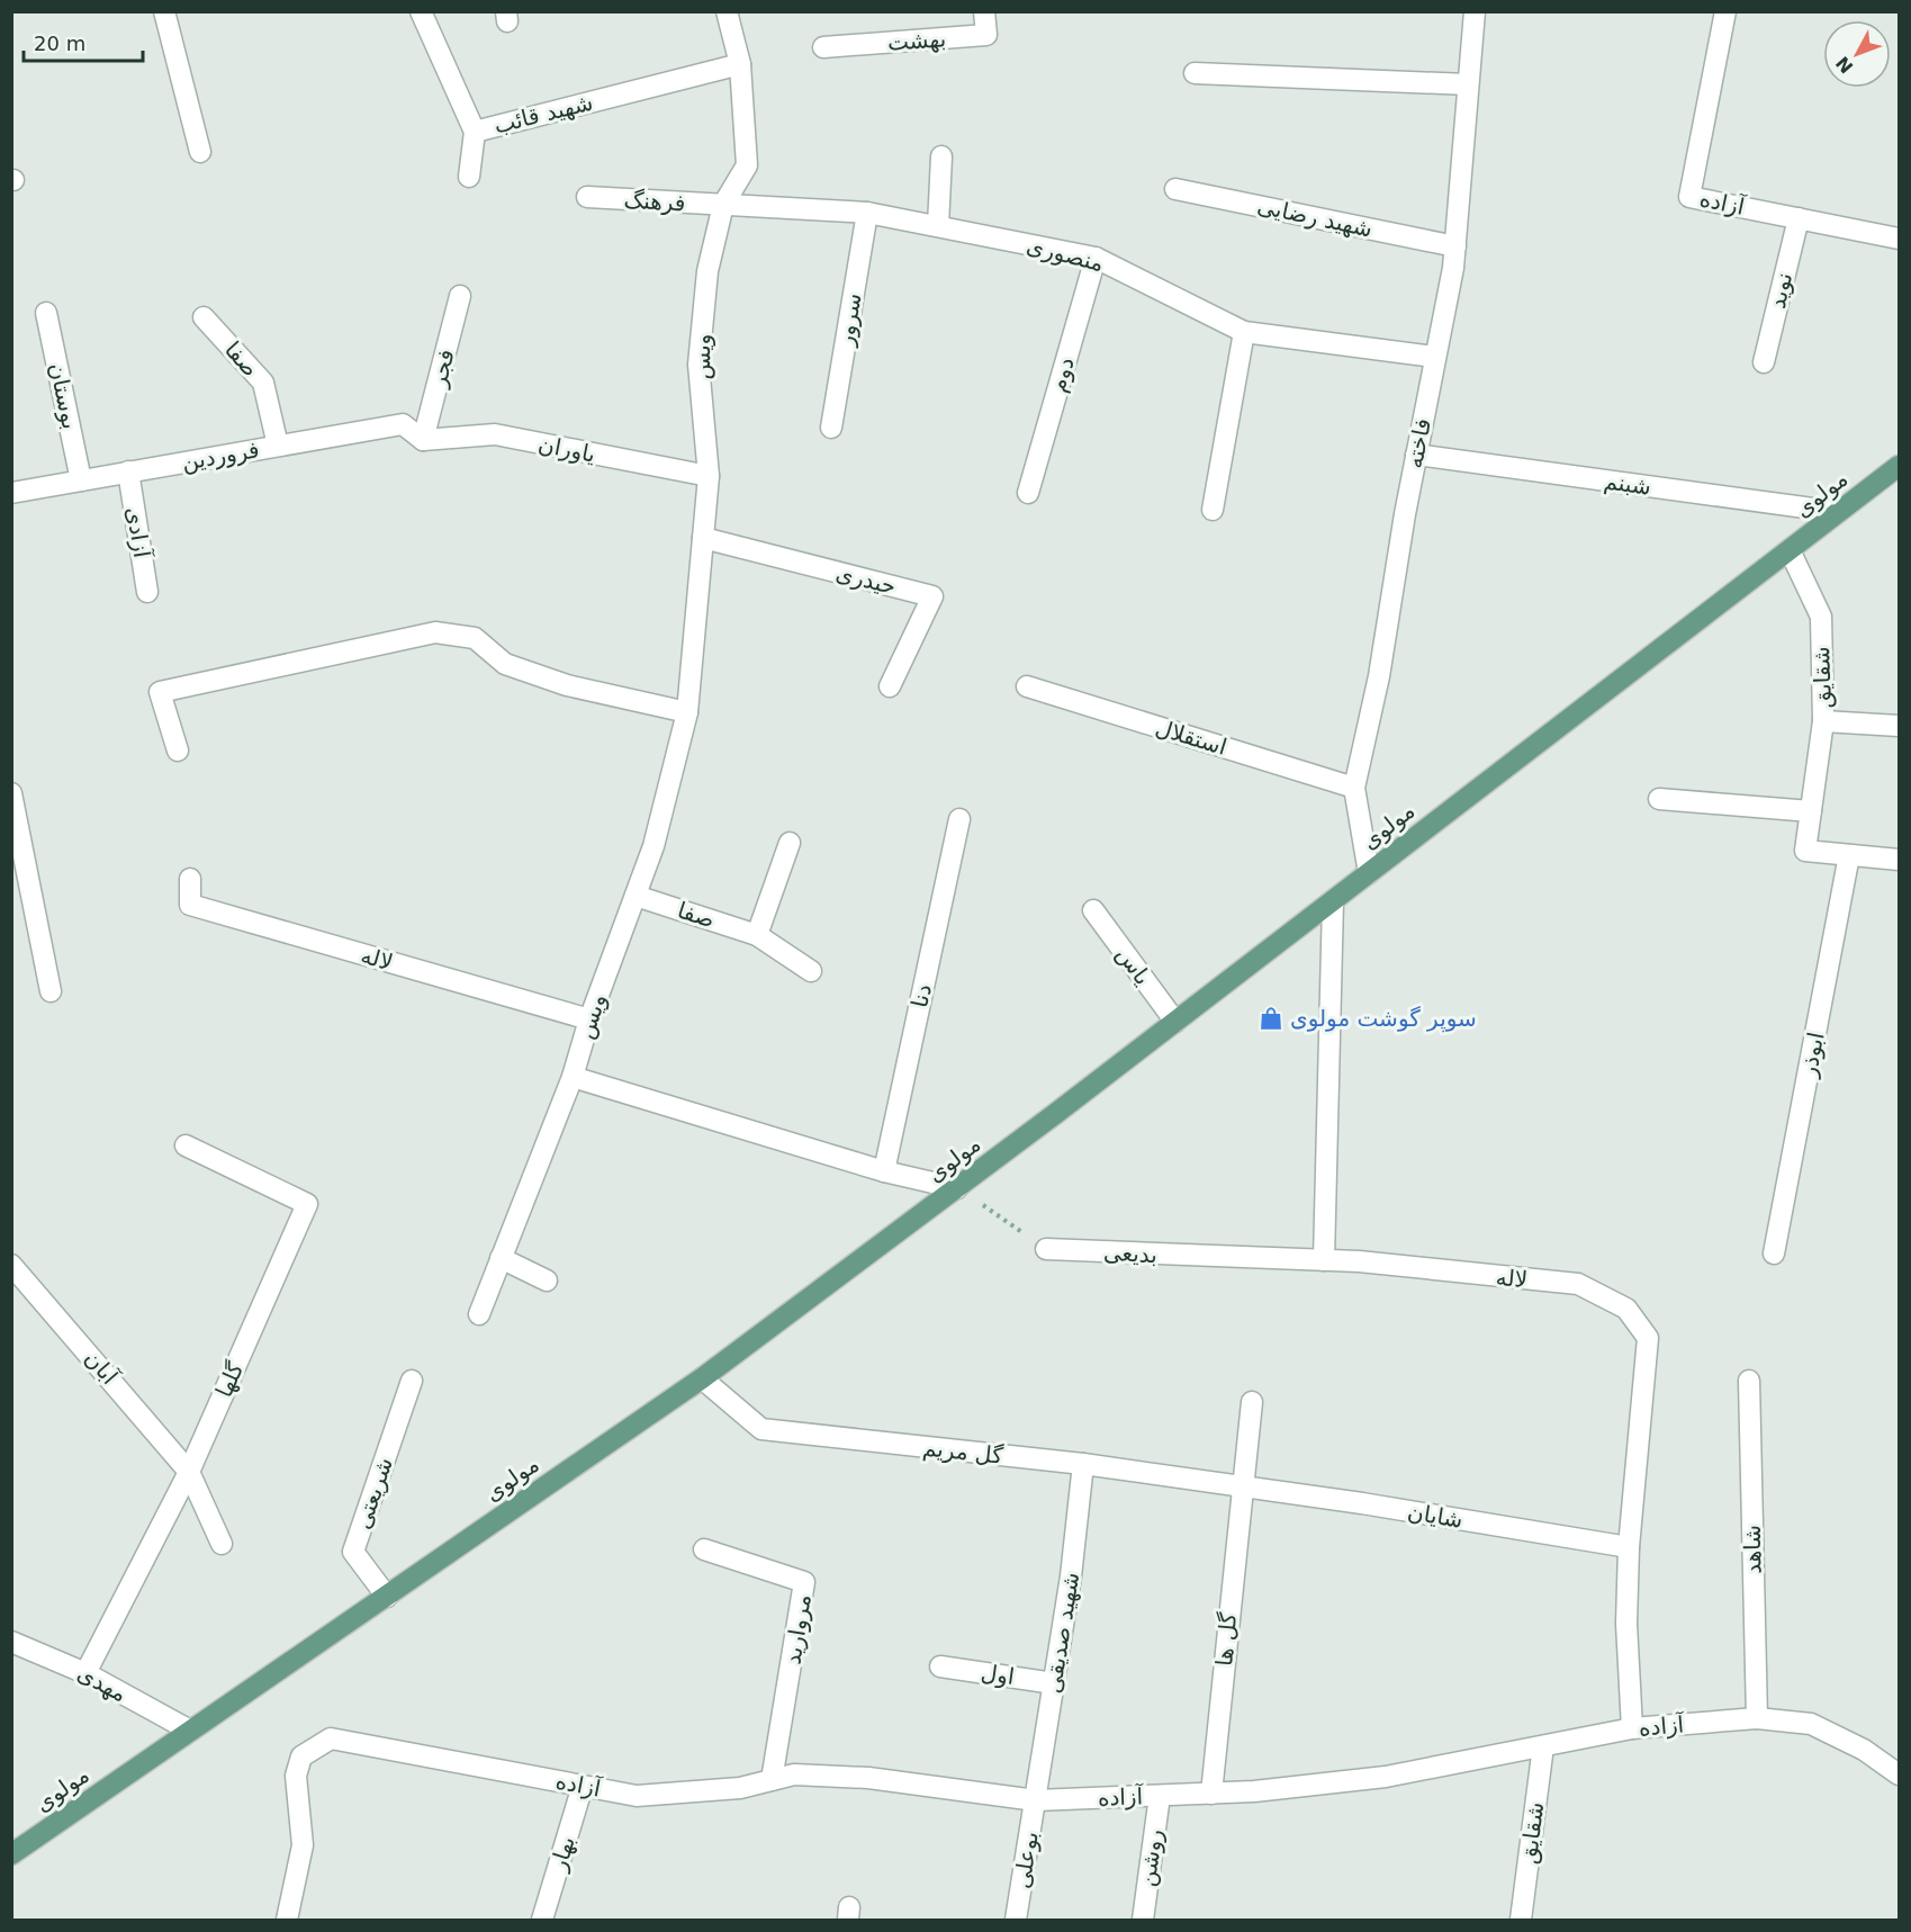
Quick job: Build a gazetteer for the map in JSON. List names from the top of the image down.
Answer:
{
  "streets": {
    "main road": ["مولوی"],
    "street": [
      "بهشت",
      "شهید قائب",
      "فرهنگ",
      "آزاده",
      "شهید رضایی",
      "منصوری",
      "نوید",
      "سرور",
      "ویس",
      "صفا",
      "فجر",
      "دوم",
      "بوستان",
      "فاخته",
      "یاوران",
      "فروردین",
      "شبنم",
      "آزادی",
      "حیدری",
      "شقایق",
      "استقلال",
      "لاله",
      "یاس",
      "دنا",
      "ابوذر",
      "بدیعی",
      "آبان",
      "گلها",
      "گل مریم",
      "شریعتی",
      "شایان",
      "شاهد",
      "مروارید",
      "شهید صدیقی",
      "گل ها",
      "اول",
      "مهدی",
      "بهار",
      "روشن",
      "بوعلی"
    ]
  },
  "crossings": [
    ["شهید قائب", "ویس"],
    ["فرهنگ", "منصوری"],
    ["فرهنگ", "ویس"],
    ["آزاده", "نوید"],
    ["آزاده", "شقایق"],
    ["آزاده", "لاله"],
    ["آزاده", "شاهد"],
    ["آزاده", "مروارید"],
    ["آزاده", "شهید صدیقی"],
    ["آزاده", "گل ها"],
    ["آزاده", "بهار"],
    ["آزاده", "روشن"],
    ["آزاده", "بوعلی"],
    ["شهید رضایی", "فاخته"],
    ["منصوری", "سرور"],
    ["منصوری", "ویس"],
    ["منصوری", "دوم"],
    ["منصوری", "فاخته"],
    ["ویس", "صفا"],
    ["ویس", "یاوران"],
    ["ویس", "حیدری"],
    ["ویس", "لاله"],
    ["صفا", "فروردین"],
    ["فجر", "یاوران"],
    ["فجر", "فروردین"],
    ["بوستان", "فروردین"],
    ["فاخته", "شبنم"],
    ["فاخته", "مولوی"],
    ["فاخته", "استقلال"],
    ["یاوران", "فروردین"],
    ["فروردین", "آزادی"],
    ["شبنم", "مولوی"],
    ["مولوی", "شقایق"],
    ["مولوی", "یاس"],
    ["مولوی", "گل مریم"],
    ["مولوی", "شریعتی"],
    ["مولوی", "مهدی"],
    ["شقایق", "ابوذر"],
    ["لاله", "بدیعی"],
    ["لاله", "شایان"],
    ["آبان", "گلها"],
    ["گلها", "مهدی"],
    ["گل مریم", "شایان"],
    ["گل مریم", "شهید صدیقی"],
    ["گل مریم", "گل ها"],
    ["شایان", "گل ها"],
    ["شهید صدیقی", "اول"],
    ["شهید صدیقی", "بوعلی"]
  ],
  "places": {
    "shop": ["سوپر گوشت مولوی"]
  },
  "scale_bar": "20 m",
  "north": "bottom left"
}
